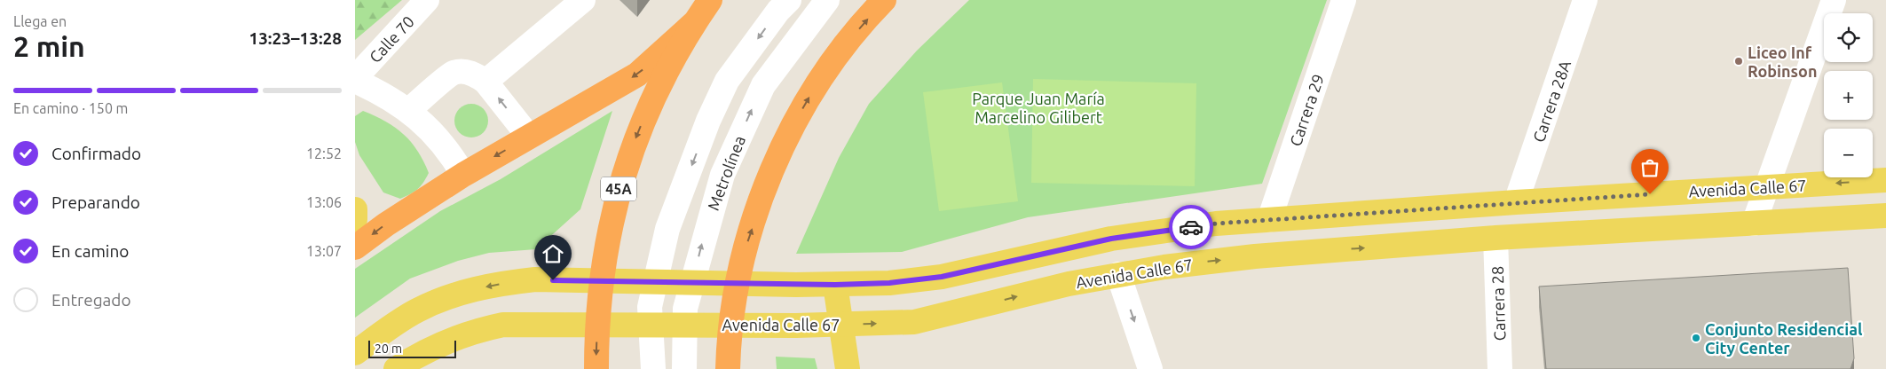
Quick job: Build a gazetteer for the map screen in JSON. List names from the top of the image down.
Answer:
{
  "streets": {
    "highway": ["45A"],
    "main road": ["Avenida Calle 67"],
    "street": [
      "Calle 70",
      "Carrera 28A",
      "Carrera 29",
      "Metrolínea",
      "Carrera 28"
    ]
  },
  "crossings": [
    ["Carrera 28A", "Avenida Calle 67"],
    ["Carrera 29", "Avenida Calle 67"],
    ["Avenida Calle 67", "Carrera 28"]
  ],
  "parks": ["Parque Juan María Marcelino Gilibert"],
  "places": ["Liceo Inf Robinson", "Conjunto Residencial City Center"],
  "scale_bar": "20 m",
  "page": {
    "heading": ["2 min", "Llega en", "13:23–13:28"],
    "map_buttons": ["+", "−"],
    "bar": "En camino · 150 m",
    "list": [
      ["Confirmado", "12:52"],
      ["Preparando", "13:06"],
      ["En camino", "13:07"],
      "Entregado"
    ],
    "scale": "20 m"
  }
}
